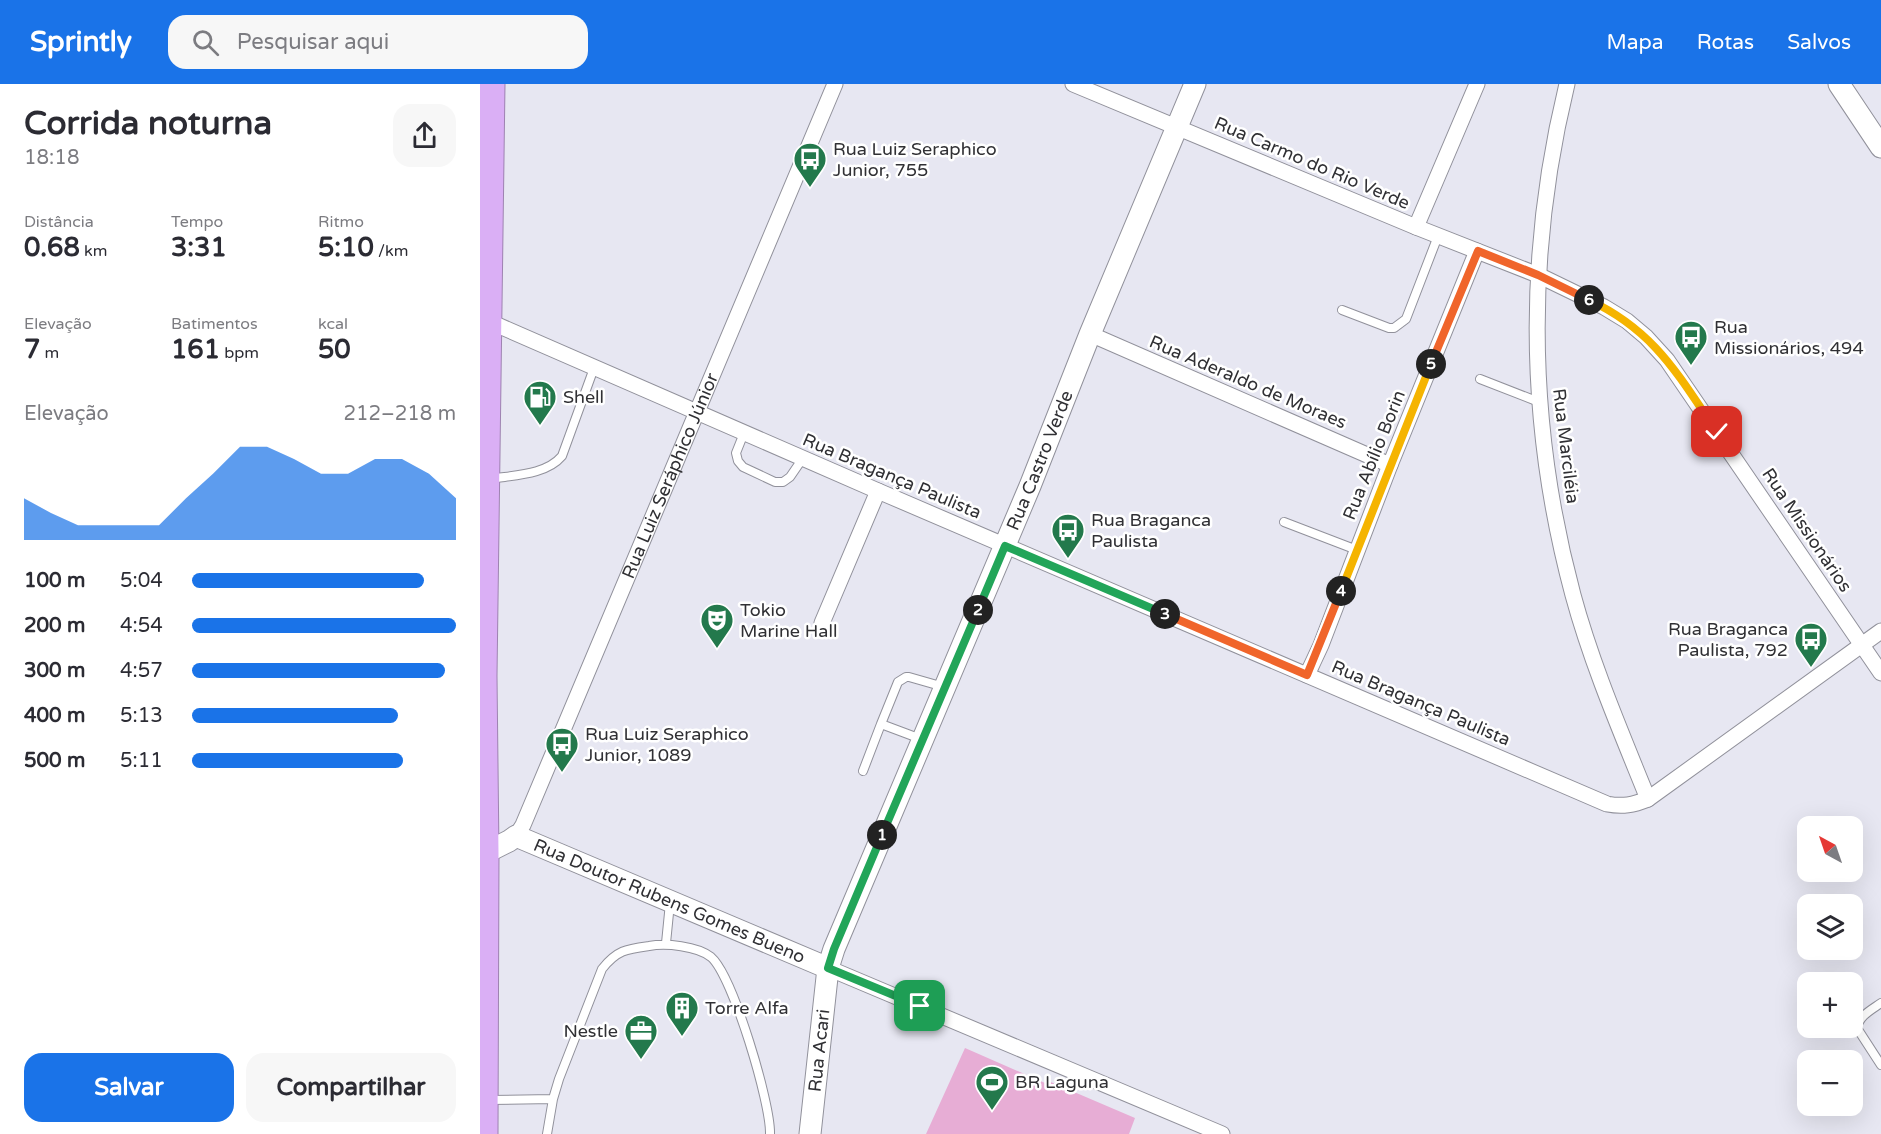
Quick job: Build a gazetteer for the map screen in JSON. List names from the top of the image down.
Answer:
{
  "streets": {
    "street": [
      "Rua Carmo do Rio Verde",
      "Rua Aderaldo de Moraes",
      "Rua Marciléia",
      "Rua Abílio Borin",
      "Rua Castro Verde",
      "Rua Bragança Paulista",
      "Rua Luiz Seráphico Júnior",
      "Rua Missionários",
      "Rua Doutor Rubens Gomes Bueno",
      "Rua Acari"
    ]
  },
  "crossings": [
    ["Rua Carmo do Rio Verde", "Rua Marciléia"],
    ["Rua Carmo do Rio Verde", "Rua Abílio Borin"],
    ["Rua Carmo do Rio Verde", "Rua Castro Verde"],
    ["Rua Carmo do Rio Verde", "Rua Missionários"],
    ["Rua Aderaldo de Moraes", "Rua Abílio Borin"],
    ["Rua Aderaldo de Moraes", "Rua Castro Verde"],
    ["Rua Marciléia", "Rua Bragança Paulista"],
    ["Rua Marciléia", "Rua Missionários"],
    ["Rua Abílio Borin", "Rua Bragança Paulista"],
    ["Rua Castro Verde", "Rua Bragança Paulista"],
    ["Rua Castro Verde", "Rua Doutor Rubens Gomes Bueno"],
    ["Rua Castro Verde", "Rua Acari"],
    ["Rua Bragança Paulista", "Rua Luiz Seráphico Júnior"],
    ["Rua Bragança Paulista", "Rua Missionários"],
    ["Rua Luiz Seráphico Júnior", "Rua Doutor Rubens Gomes Bueno"],
    ["Rua Doutor Rubens Gomes Bueno", "Rua Acari"]
  ],
  "places": {
    "bus stop": [
      "Rua Luiz Seraphico Junior, 755",
      "Rua Missionários, 494",
      "Rua Braganca Paulista",
      "Rua Braganca Paulista, 792",
      "Rua Luiz Seraphico Junior, 1089"
    ],
    "fuel station": ["Shell"],
    "theatre": ["Tokio Marine Hall"],
    "building": ["Torre Alfa"],
    "office": ["Nestle"],
    "sports": ["BR Laguna"]
  },
  "north": "top left",
  "page": {
    "header": "Sprintly",
    "search": "Pesquisar aqui",
    "nav": ["Mapa", "Rotas", "Salvos"],
    "heading": ["Corrida noturna", "18:18"],
    "stats": [
      ["Distância", "0.68 km"],
      ["Tempo", "3:31"],
      ["Ritmo", "5:10 /km"],
      ["Elevação", "7 m"],
      ["Batimentos", "161 bpm"],
      ["kcal", "50"]
    ],
    "pins": [
      "6",
      "5",
      "4",
      "2",
      "3",
      "1"
    ],
    "chart": ["Elevação", "212–218 m"],
    "list": [
      {
        "name": "100 m",
        "note": "5:04"
      },
      {
        "name": "200 m",
        "note": "4:54"
      },
      {
        "name": "300 m",
        "note": "4:57"
      },
      {
        "name": "400 m",
        "note": "5:13"
      },
      {
        "name": "500 m",
        "note": "5:11"
      }
    ],
    "map_buttons": ["+", "−"],
    "buttons": ["Salvar", "Compartilhar"]
  }
}
